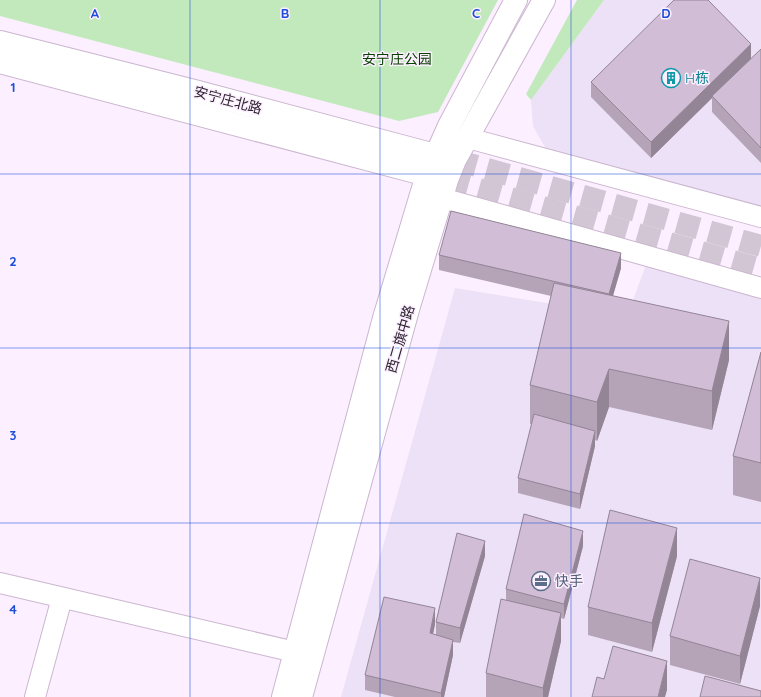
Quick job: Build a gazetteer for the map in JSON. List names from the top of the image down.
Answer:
{
  "streets": {
    "main road": ["安宁庄北路", "西二旗中路"]
  },
  "crossings": [
    ["安宁庄北路", "西二旗中路"]
  ],
  "parks": ["安宁庄公园"],
  "places": {
    "building": ["H栋"],
    "office": ["快手"]
  },
  "grid": {
    "columns": [
      "A",
      "B",
      "C",
      "D"
    ],
    "rows": [
      "1",
      "2",
      "3",
      "4"
    ]
  }
}
